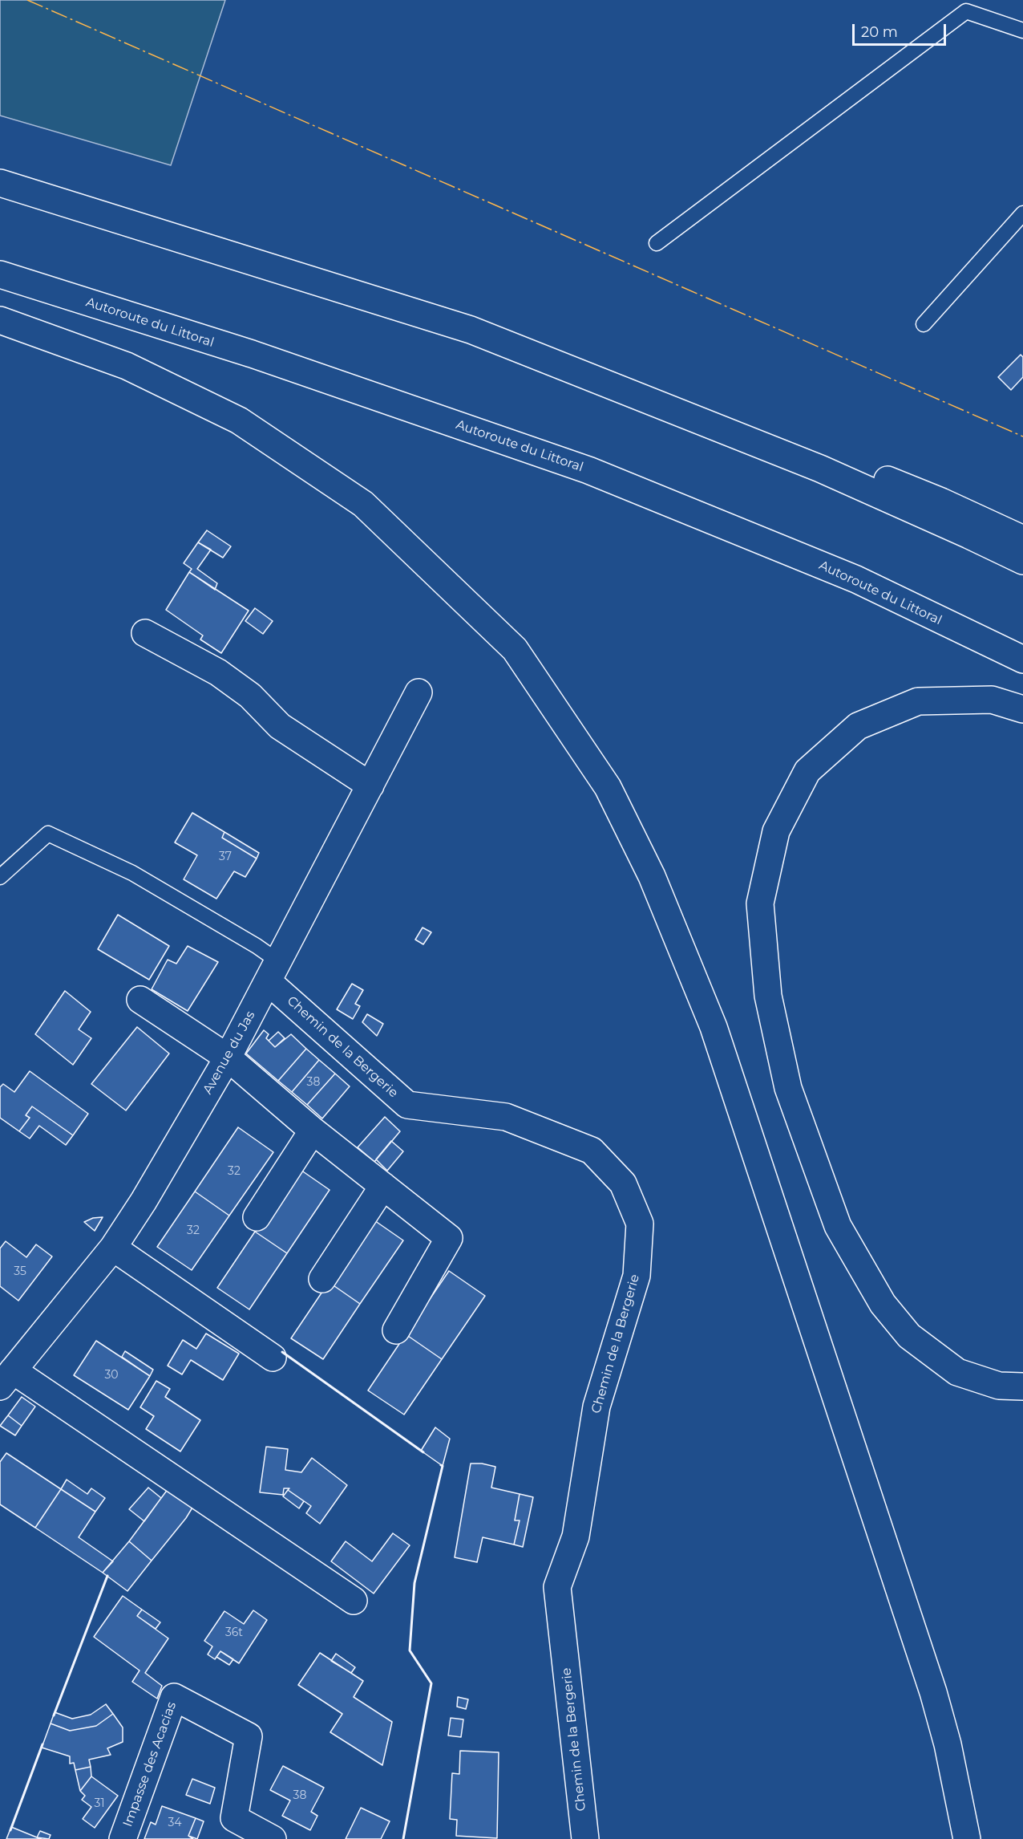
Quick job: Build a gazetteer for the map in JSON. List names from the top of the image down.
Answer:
{
  "streets": {
    "main road": [
      "Autoroute du Littoral",
      "Chemin de la Bergerie",
      "Avenue du Jas",
      "Impasse des Acacias"
    ]
  },
  "crossings": [
    ["Chemin de la Bergerie", "Avenue du Jas"]
  ],
  "house_numbers": [
    "37",
    "38",
    "32",
    "32",
    "35",
    "30",
    "36t",
    "38",
    "31",
    "34"
  ],
  "scale_bar": "20 m"
}
